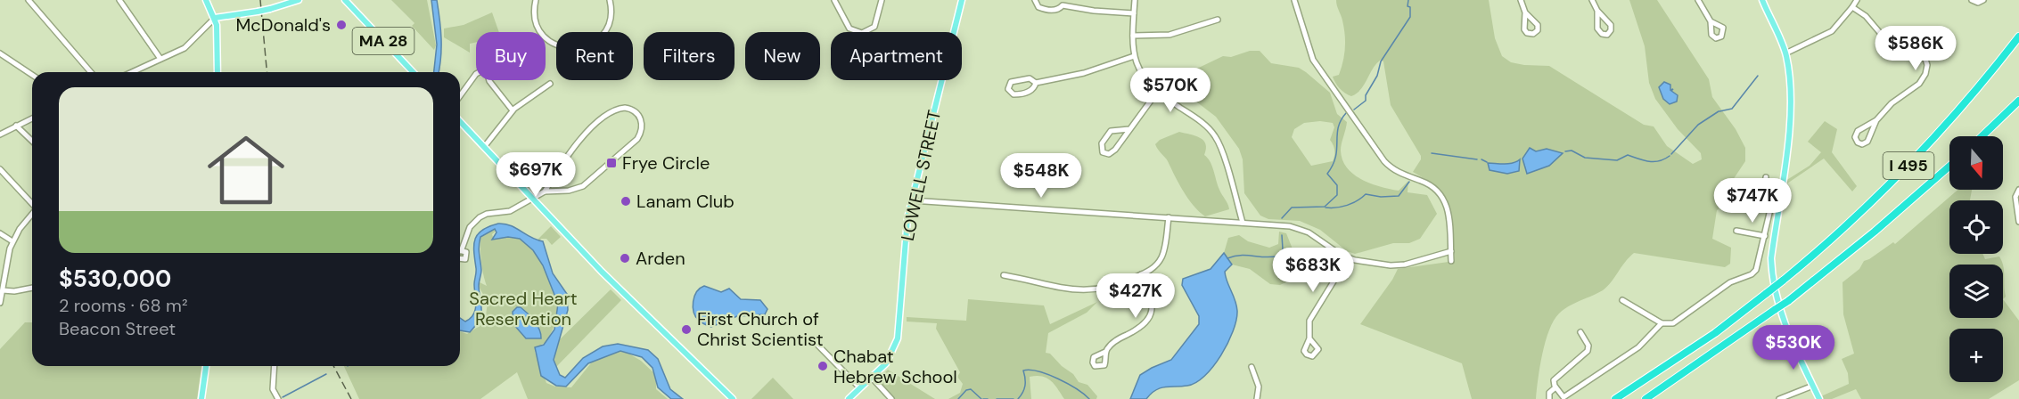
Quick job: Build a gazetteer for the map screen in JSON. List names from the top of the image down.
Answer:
{
  "streets": {
    "highway": ["I 495"],
    "main road": ["MA 28", "LOWELL STREET"]
  },
  "parks": ["Sacred Heart Reservation"],
  "places": {
    "other": [
      "McDonald's",
      "Lanam Club",
      "Arden",
      "First Church of Christ Scientist",
      "Chabat Hebrew School"
    ],
    "transit": ["Frye Circle"]
  },
  "north": "bottom",
  "page": {
    "price": [
      "$586K",
      "$570K",
      "$697K",
      "$548K",
      "$747K",
      "$683K",
      "$427K",
      "$530K"
    ],
    "chip": [
      "Buy",
      "Rent",
      "Filters",
      "New",
      "Apartment"
    ],
    "list": [
      {
        "name": "$530,000",
        "note": "2 rooms · 68 m² · Beacon Street"
      }
    ],
    "map_buttons": "+"
  }
}
